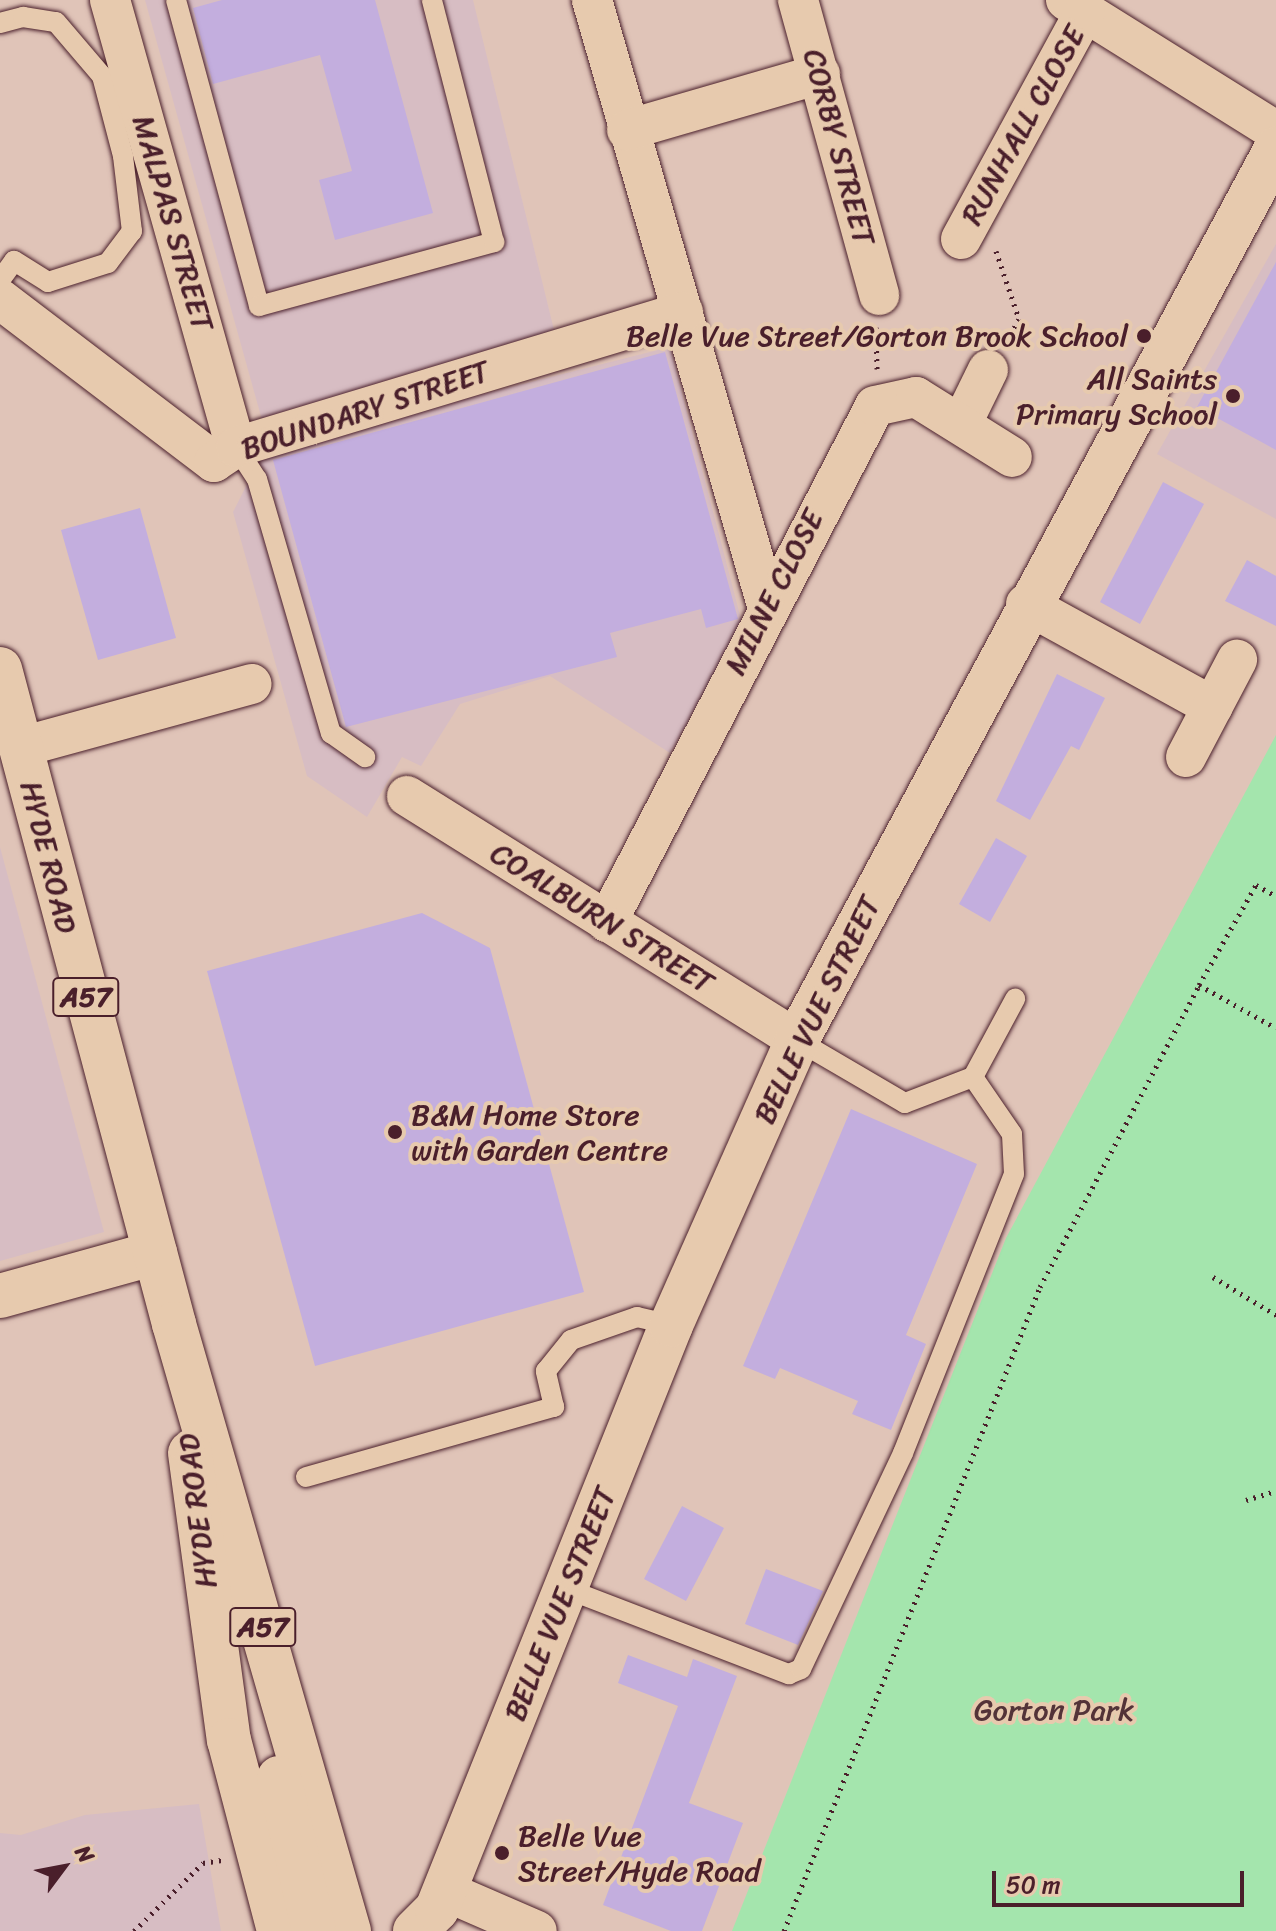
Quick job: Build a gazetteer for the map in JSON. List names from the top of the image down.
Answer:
{
  "streets": {
    "main road": ["HYDE ROAD", "A57", "BELLE VUE STREET"],
    "street": [
      "RUNHALL CLOSE",
      "CORBY STREET",
      "MALPAS STREET",
      "BOUNDARY STREET",
      "MILNE CLOSE",
      "COALBURN STREET"
    ]
  },
  "crossings": [
    ["MALPAS STREET", "BOUNDARY STREET"],
    ["MILNE CLOSE", "COALBURN STREET"],
    ["COALBURN STREET", "BELLE VUE STREET"]
  ],
  "parks": ["Gorton Park"],
  "places": [
    "Belle Vue Street/Gorton Brook School",
    "All Saints Primary School",
    "B&M Home Store with Garden Centre",
    "Belle Vue Street/Hyde Road"
  ],
  "scale_bar": "50 m",
  "north": "top right"
}
